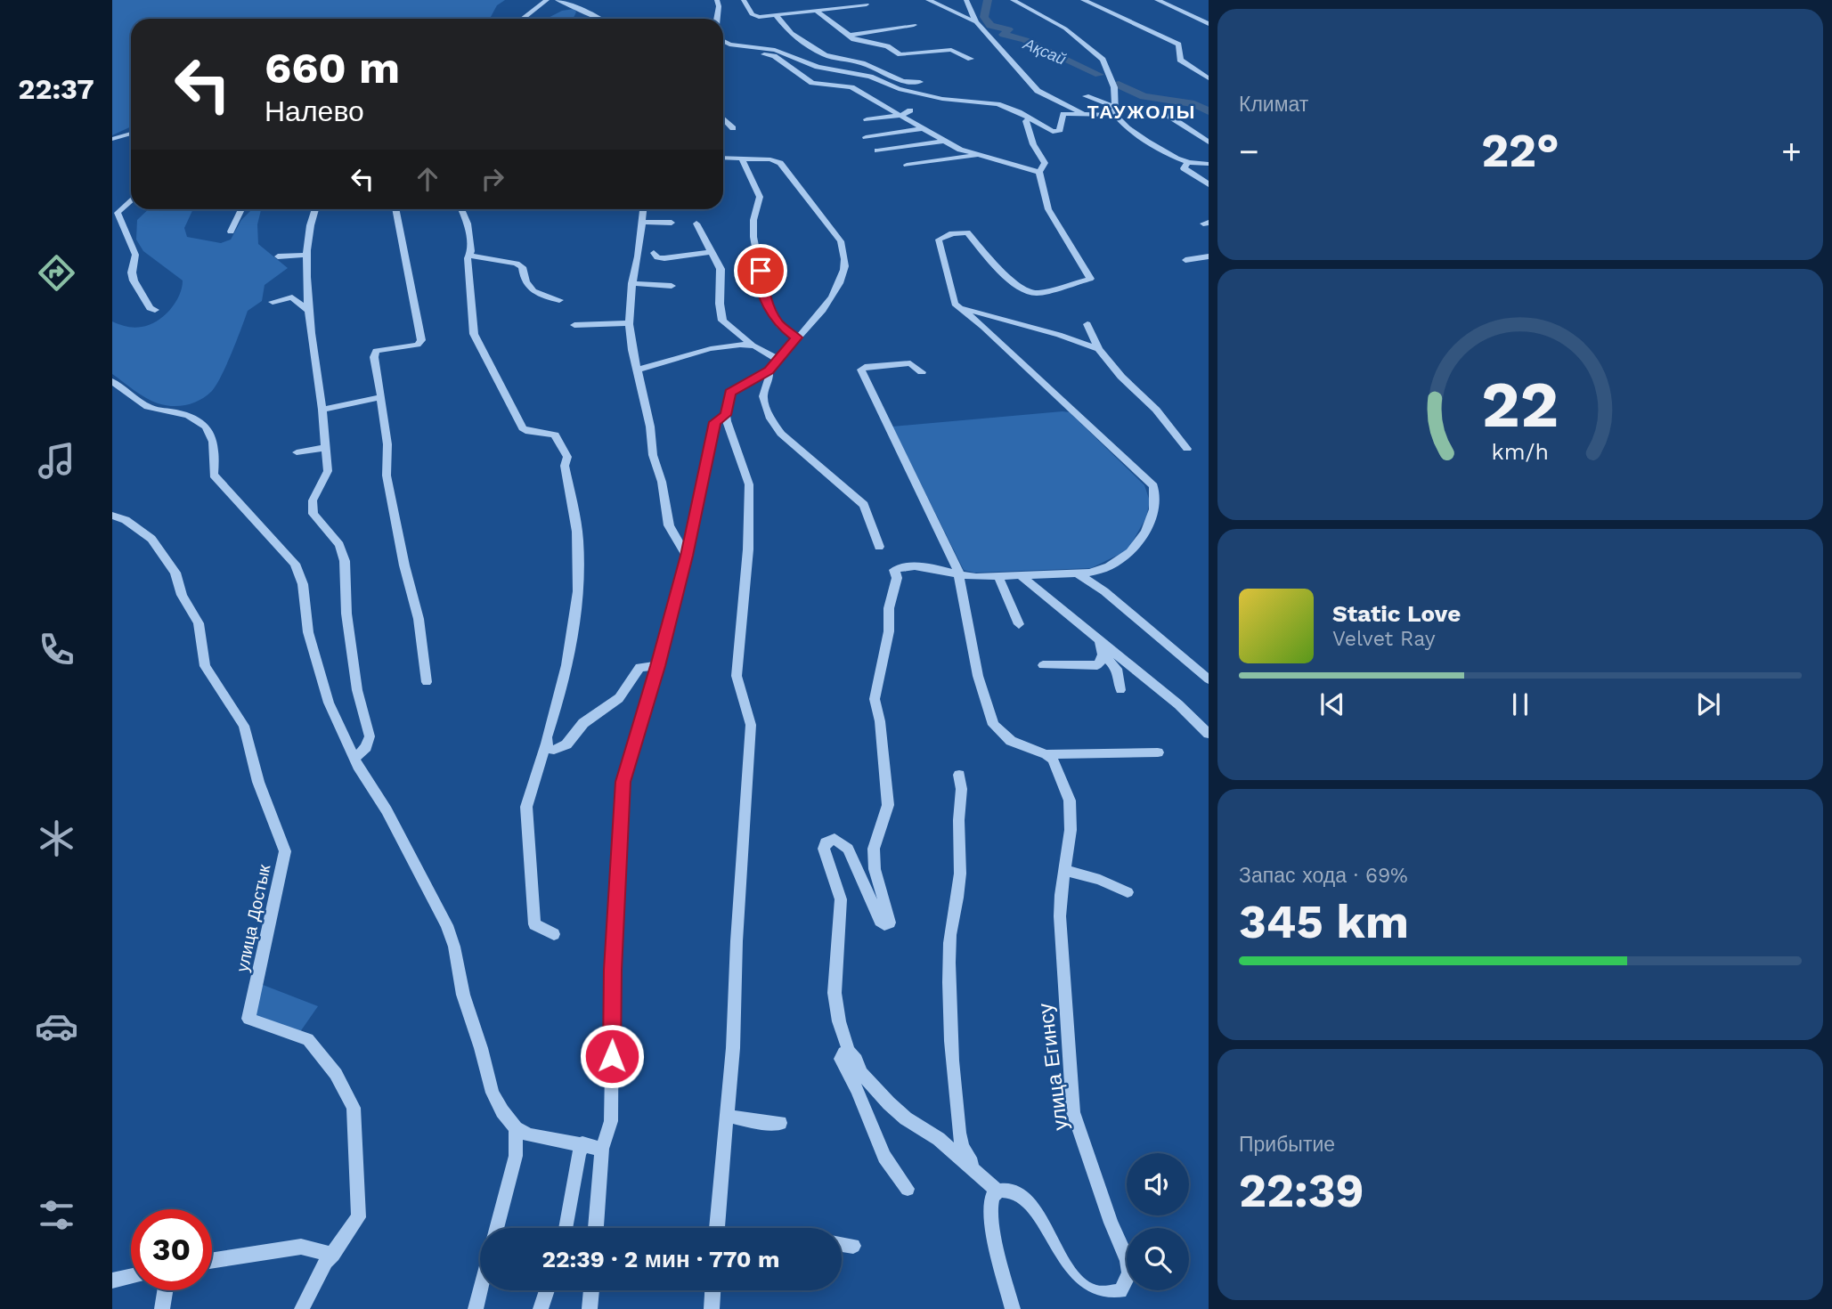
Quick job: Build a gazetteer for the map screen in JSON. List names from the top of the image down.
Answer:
{
  "streets": {
    "street": ["улица Достык", "улица Егинсу"]
  },
  "districts": ["ТАУЖОЛЫ"],
  "water": ["Ақсай"],
  "page": {
    "tabs": "22:37",
    "tile": [
      "Климат",
      ["Запас хода · 69%", "345 km"],
      ["Прибытие", "22:39"]
    ],
    "turn": ["660 m", "Налево"],
    "heat": ["−", "22°", "+"],
    "song": ["Static Love", "Velvet Ray"],
    "limit": "30",
    "trip": "22:39 · 2 мин · 770 m",
    "gauge": ["22", "km/h"]
  }
}
